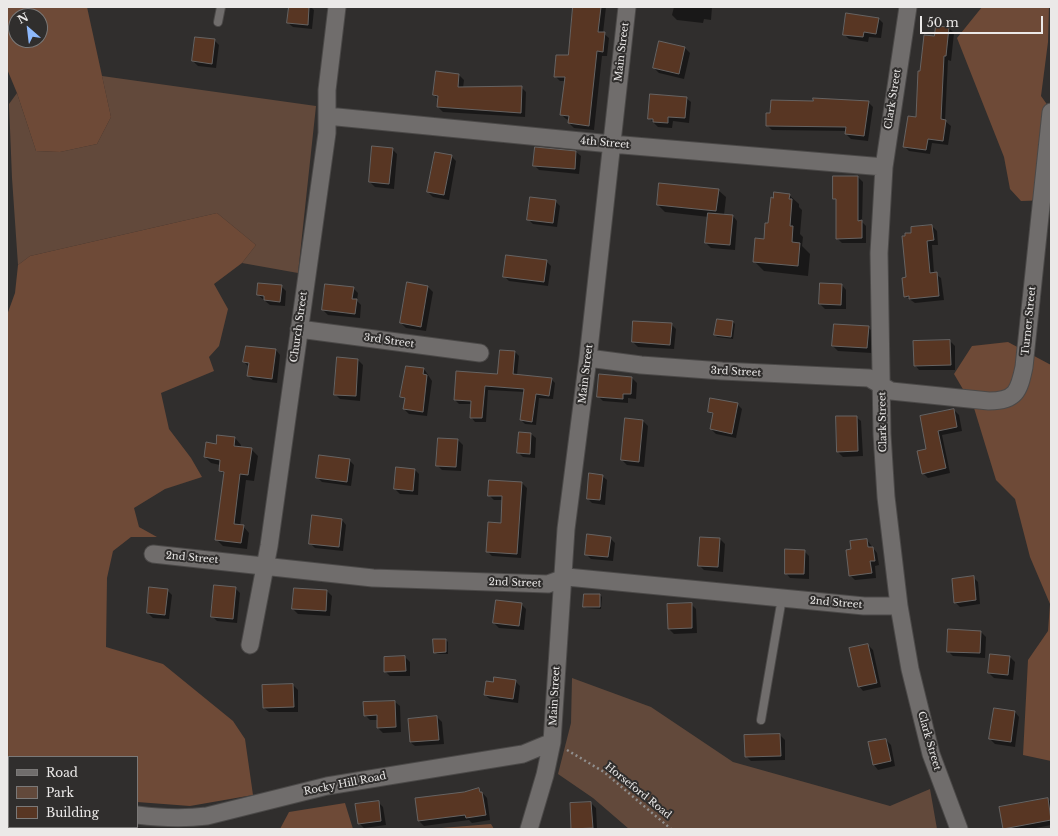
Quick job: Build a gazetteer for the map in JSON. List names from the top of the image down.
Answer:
{
  "streets": {
    "street": [
      "Main Street",
      "Clark Street",
      "4th Street",
      "Turner Street",
      "Church Street",
      "3rd Street",
      "2nd Street",
      "Rocky Hill Road"
    ],
    "path": ["Horseford Road"]
  },
  "crossings": [
    ["Main Street", "4th Street"],
    ["Main Street", "3rd Street"],
    ["Main Street", "2nd Street"],
    ["Main Street", "Rocky Hill Road"],
    ["Main Street", "Horseford Road"],
    ["Clark Street", "4th Street"],
    ["Clark Street", "Turner Street"],
    ["Clark Street", "3rd Street"],
    ["Clark Street", "2nd Street"],
    ["4th Street", "Church Street"],
    ["Turner Street", "3rd Street"],
    ["Church Street", "3rd Street"],
    ["Church Street", "2nd Street"],
    ["Rocky Hill Road", "Horseford Road"]
  ],
  "legend": ["Road", "Park", "Building"],
  "scale_bar": "50 m",
  "north": "top left"
}
